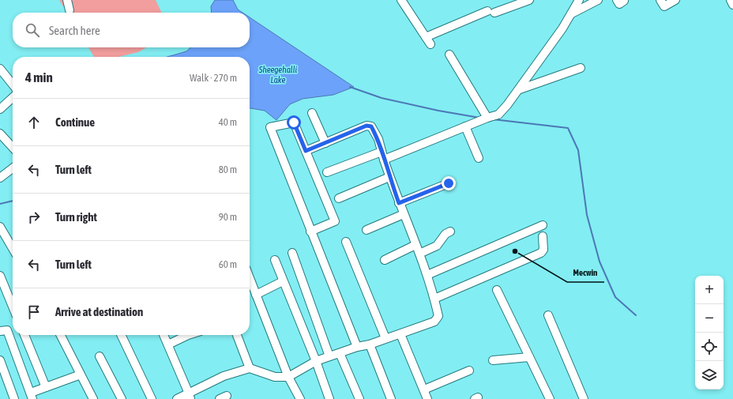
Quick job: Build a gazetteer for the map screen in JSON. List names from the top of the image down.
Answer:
{
  "water": ["Sheegehalli Lake"],
  "places": ["Mecwin"],
  "page": {
    "search": "Search here",
    "heading": ["4 min", "Walk · 270 m"],
    "list": [
      ["Continue", "40 m"],
      ["Turn left", "80 m"],
      ["Turn right", "90 m"],
      ["Turn left", "60 m"],
      "Arrive at destination"
    ],
    "map_buttons": ["+", "−"]
  }
}
